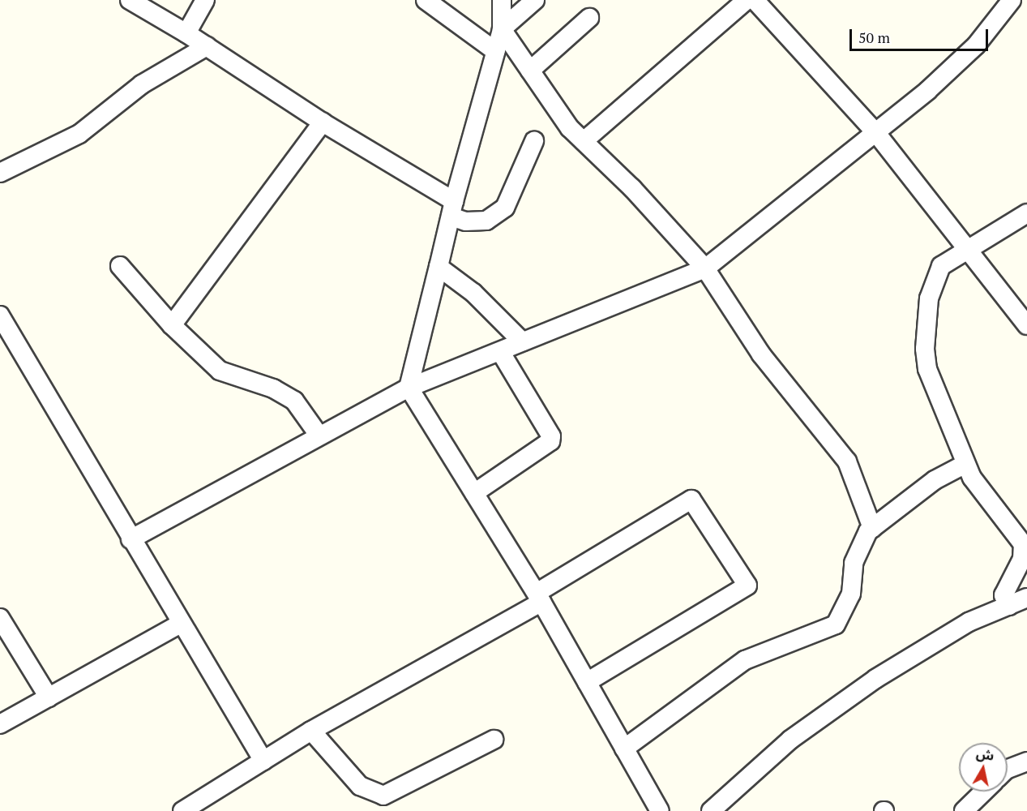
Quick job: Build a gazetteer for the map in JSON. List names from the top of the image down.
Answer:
{
  "scale_bar": "50 m",
  "north": "top"
}
